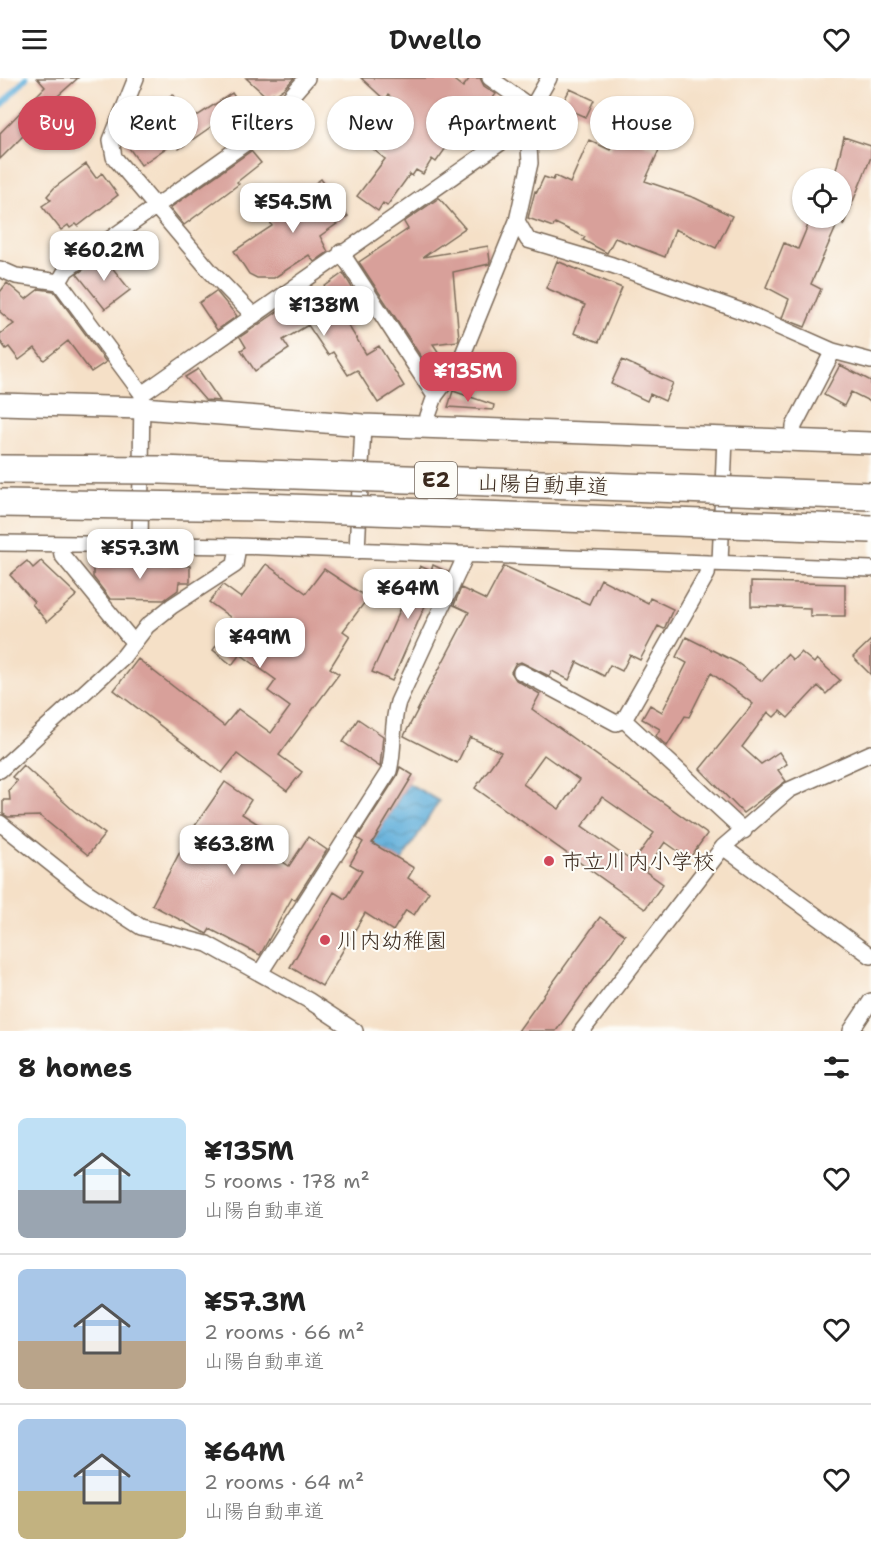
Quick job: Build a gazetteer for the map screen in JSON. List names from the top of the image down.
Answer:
{
  "streets": {
    "highway": ["E2", "山陽自動車道"]
  },
  "places": ["市立川内小学校", "川内幼稚園"],
  "page": {
    "header": "Dwello",
    "chip": [
      "Buy",
      "Rent",
      "Filters",
      "New",
      "Apartment",
      "House"
    ],
    "price": [
      "¥54.5M",
      "¥60.2M",
      "¥138M",
      "¥135M",
      "¥57.3M",
      "¥64M",
      "¥49M",
      "¥63.8M"
    ],
    "heading": "8 homes",
    "list": [
      {
        "name": "¥135M",
        "note": "5 rooms · 178 m² · 山陽自動車道"
      },
      {
        "name": "¥57.3M",
        "note": "2 rooms · 66 m² · 山陽自動車道"
      },
      {
        "name": "¥64M",
        "note": "2 rooms · 64 m² · 山陽自動車道"
      }
    ]
  }
}
